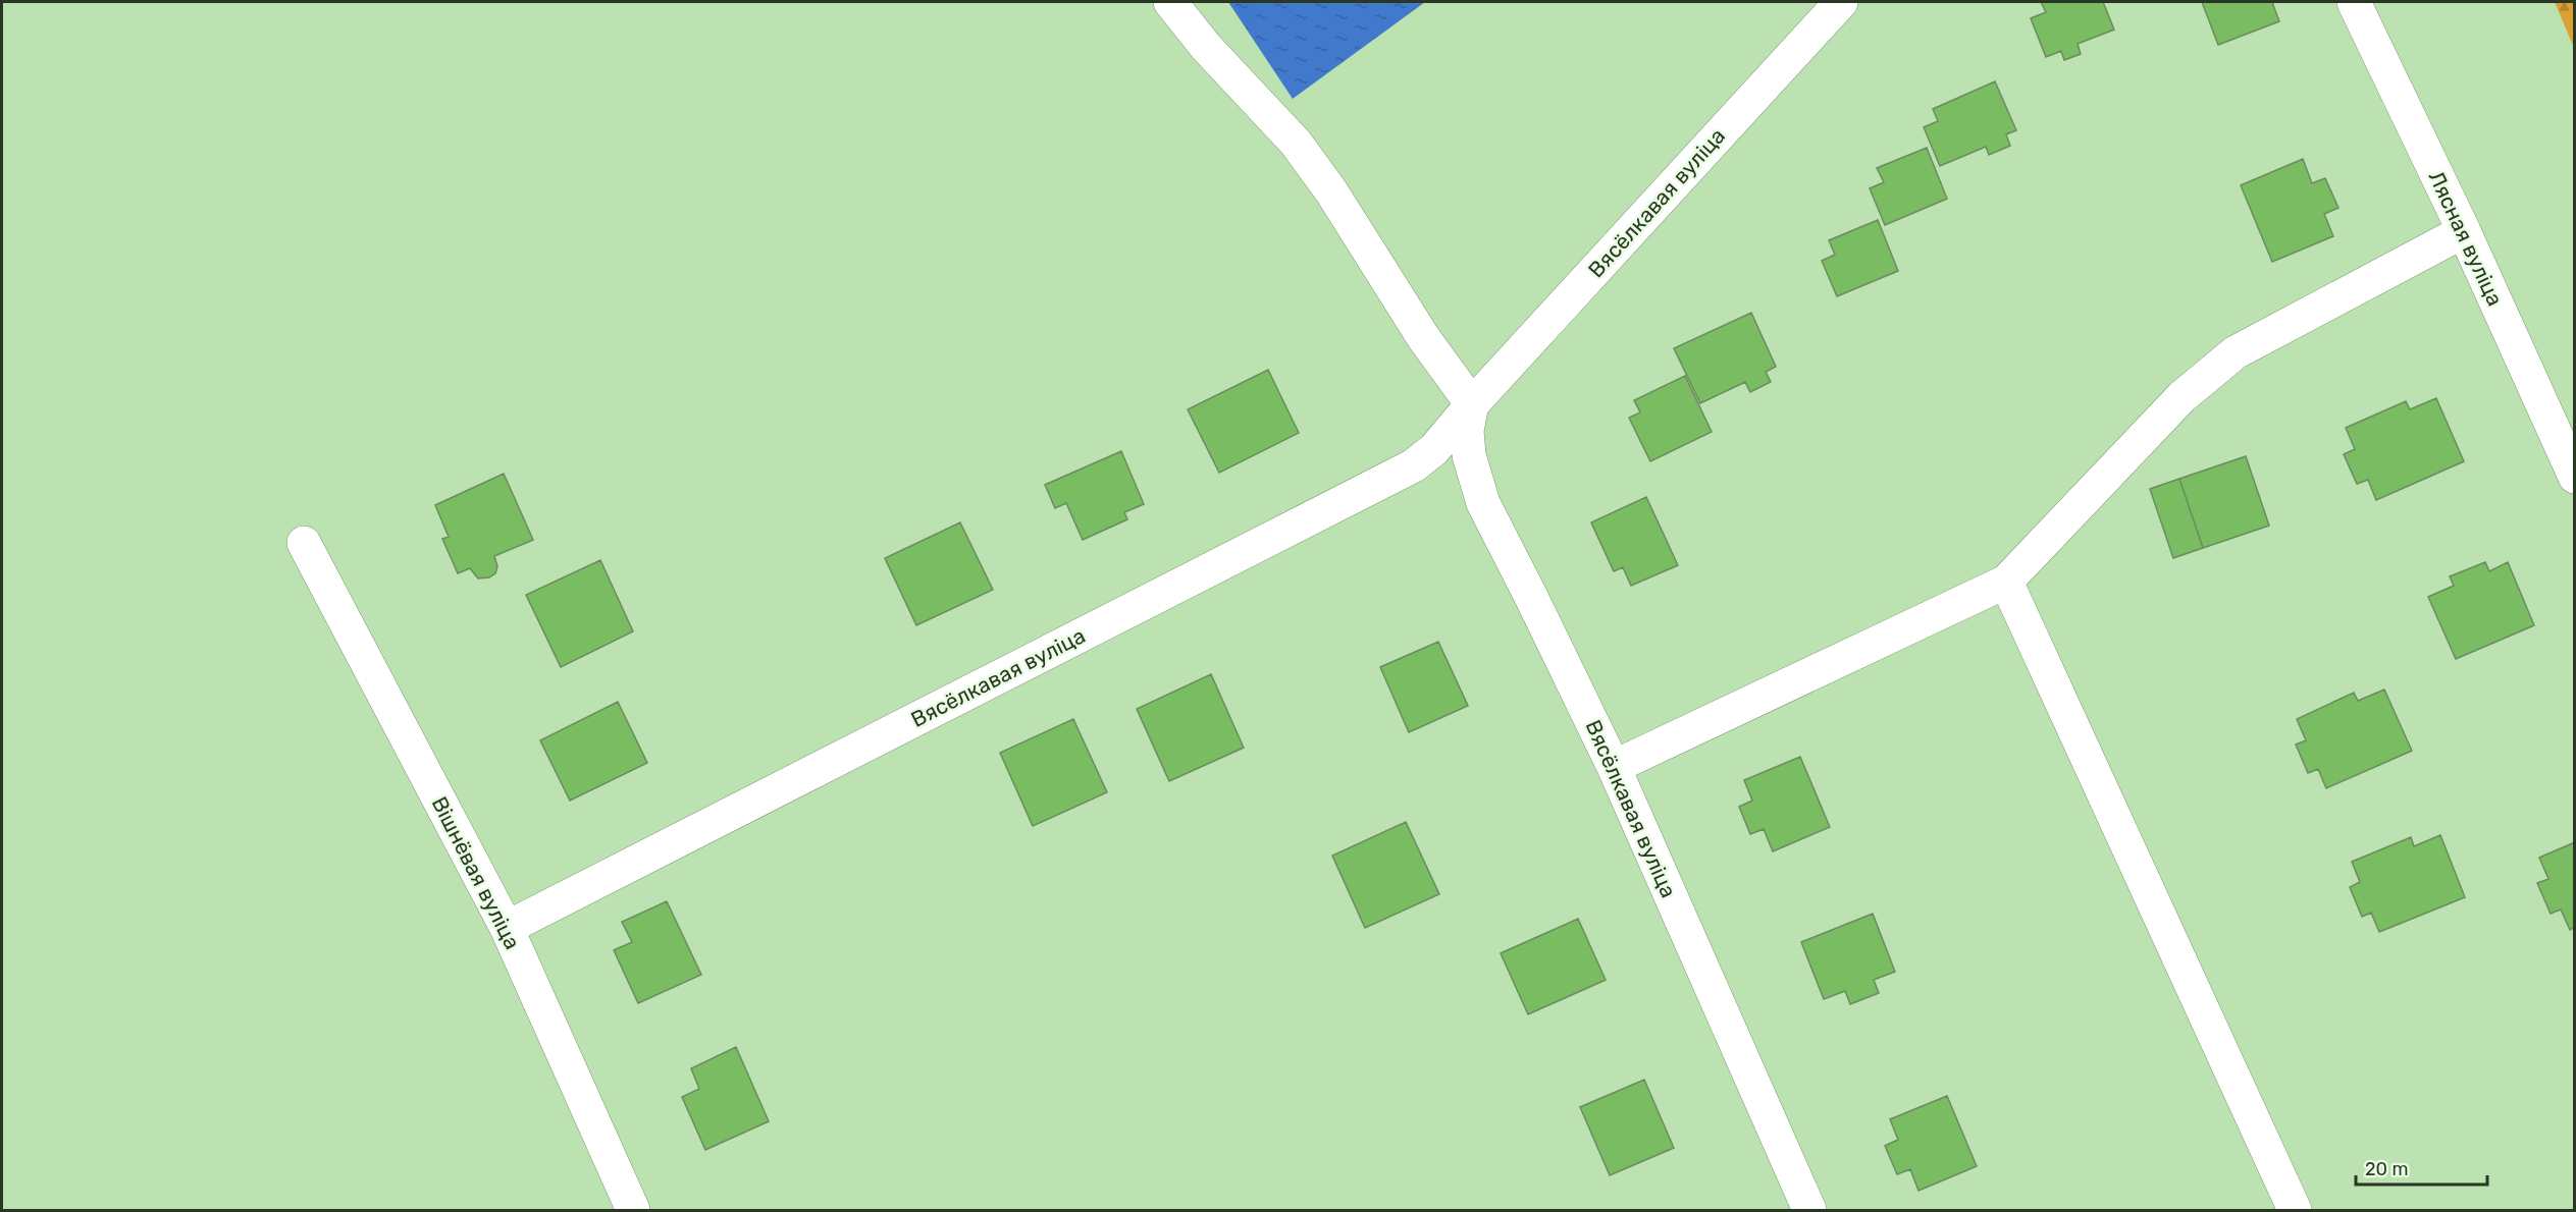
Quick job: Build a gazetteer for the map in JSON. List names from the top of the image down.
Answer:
{
  "streets": {
    "street": ["Вясёлкавая вуліца", "Лясная вуліца", "Вішнёвая вуліца"]
  },
  "crossings": [
    ["Вясёлкавая вуліца", "Вішнёвая вуліца"]
  ],
  "scale_bar": "20 m"
}
